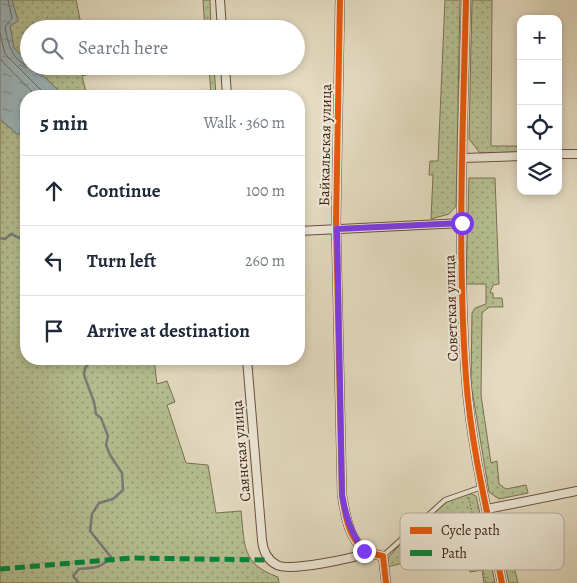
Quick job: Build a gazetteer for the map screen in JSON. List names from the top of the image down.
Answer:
{
  "streets": {
    "street": ["Байкальская улица", "Советская улица", "Саянская улица"]
  },
  "crossings": [
    ["Байкальская улица", "Саянская улица"]
  ],
  "legend": ["Cycle path", "Path"],
  "page": {
    "map_buttons": ["+", "−"],
    "search": "Search here",
    "heading": ["5 min", "Walk · 360 m"],
    "list": [
      ["Continue", "100 m"],
      ["Turn left", "260 m"],
      "Arrive at destination"
    ]
  }
}
